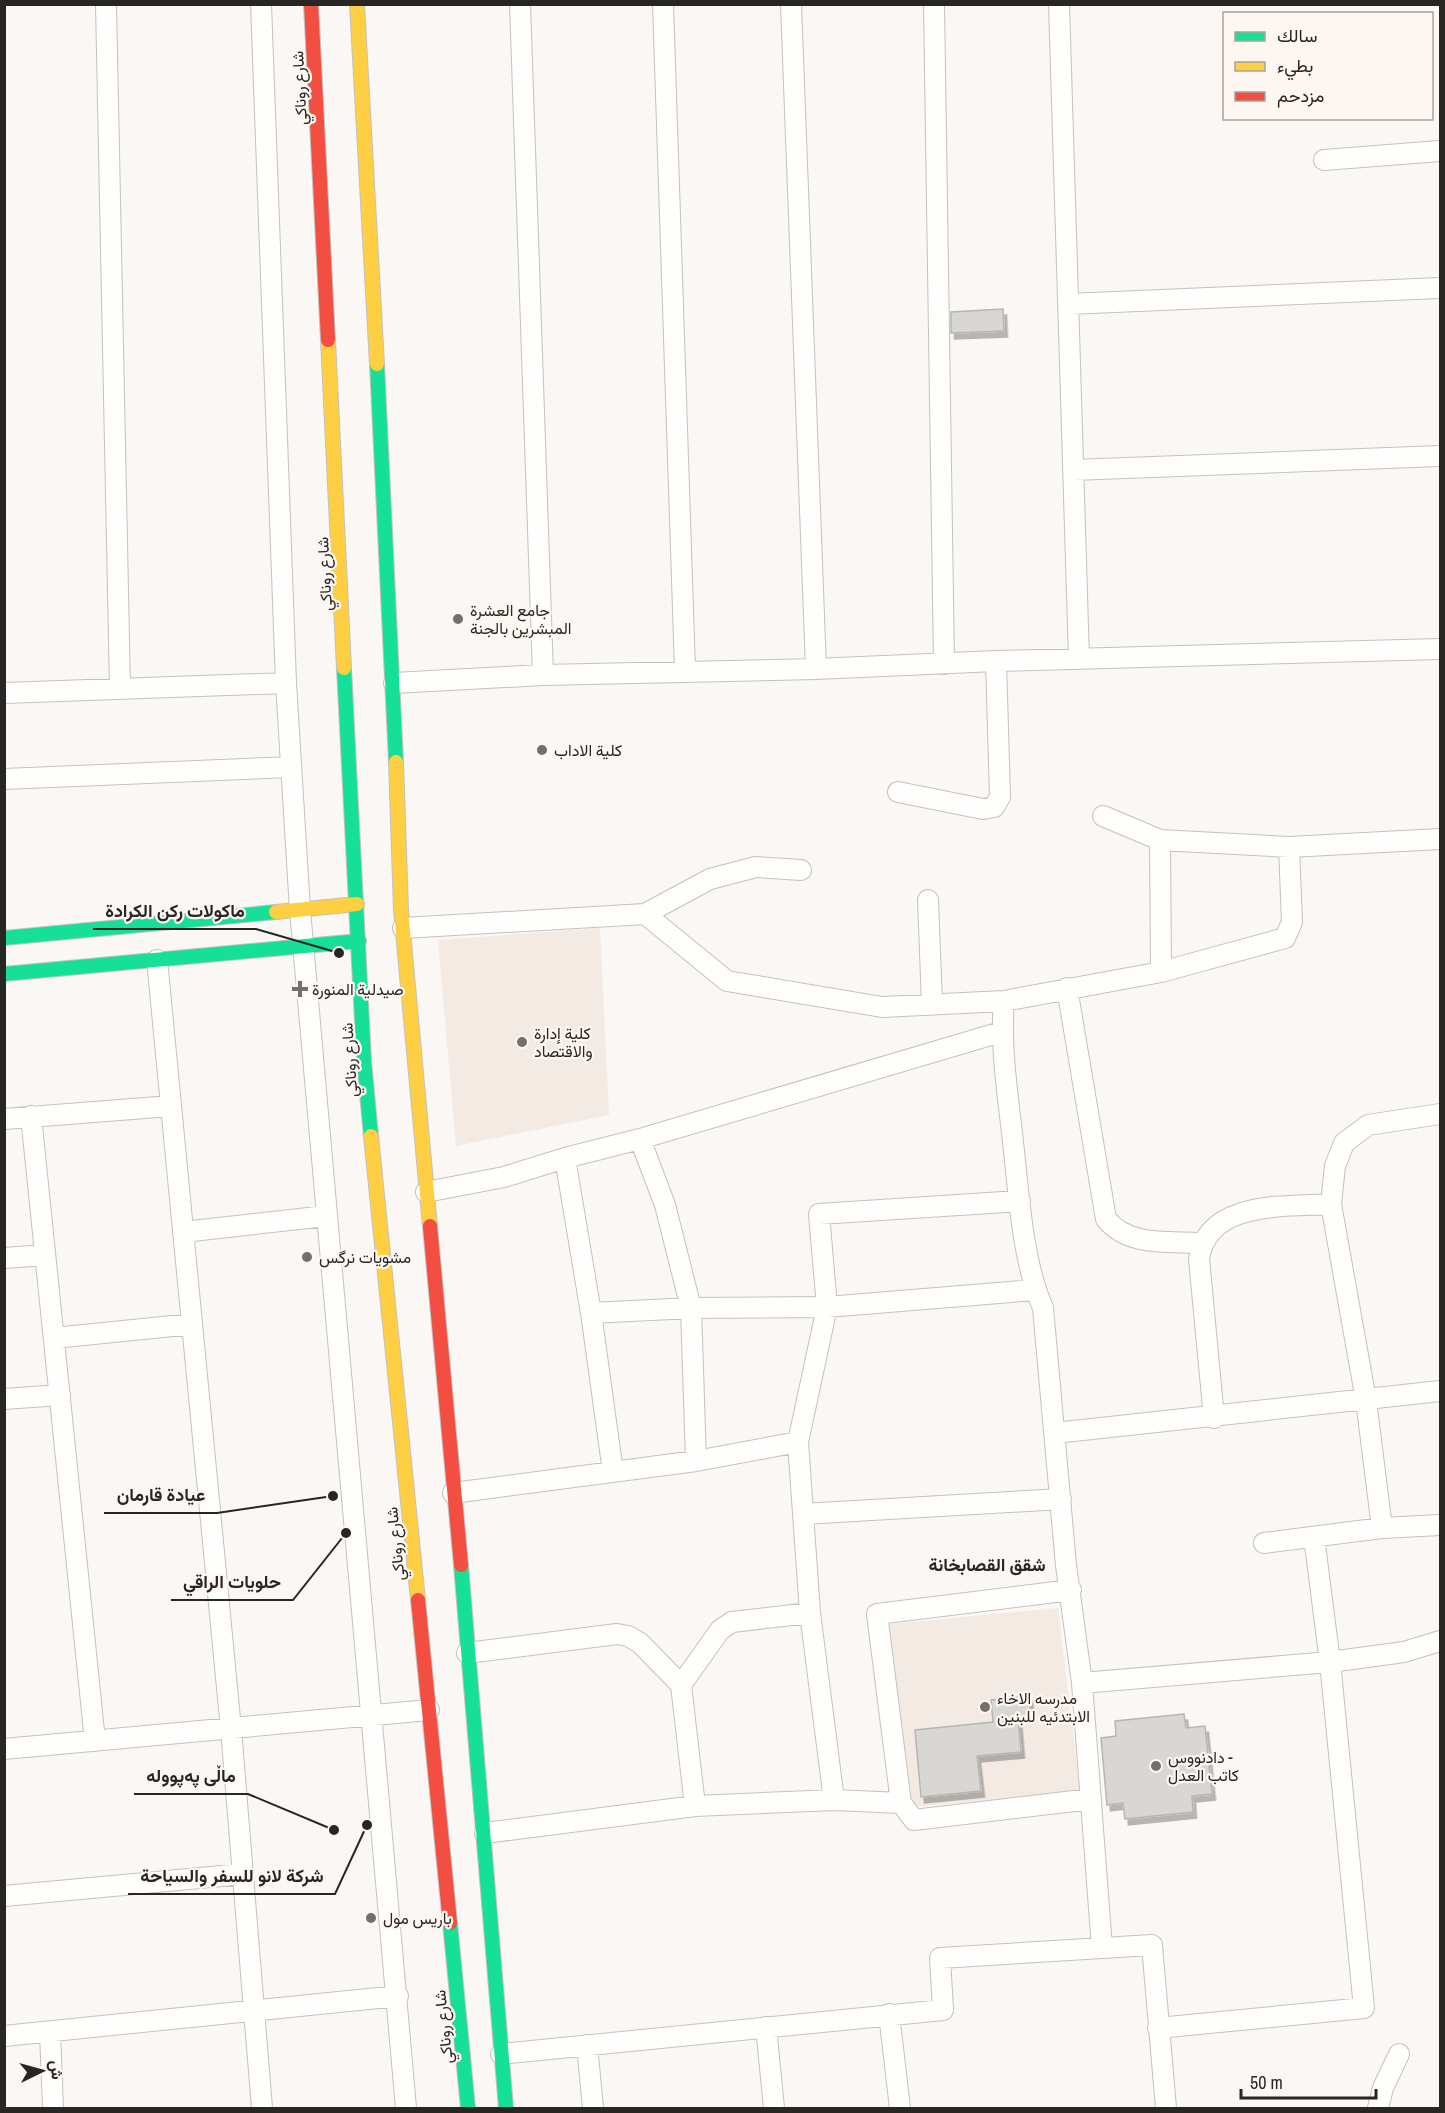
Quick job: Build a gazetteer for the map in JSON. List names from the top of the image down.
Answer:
{
  "streets": {
    "main road": ["شارع روناكي"]
  },
  "districts": ["شقق القصابخانة"],
  "places": {
    "other": [
      "جامع العشرة المبشرين بالجنة",
      "كلية الاداب",
      "ماكولات ركن الكرادة",
      "كلية إدارة والاقتصاد",
      "مشويات نرگس",
      "عيادة قارمان",
      "حلويات الراقي",
      "مدرسه الاخاء الابتدئيه للبنين",
      "دادنووس - کاتب العدل",
      "شركة لانو للسفر والسياحة",
      "ماڵی پەپوولە",
      "باريس مول"
    ],
    "health": ["صيدلية المنورة"]
  },
  "legend": ["سالك", "بطيء", "مزدحم"],
  "scale_bar": "50 m",
  "north": "right"
}
